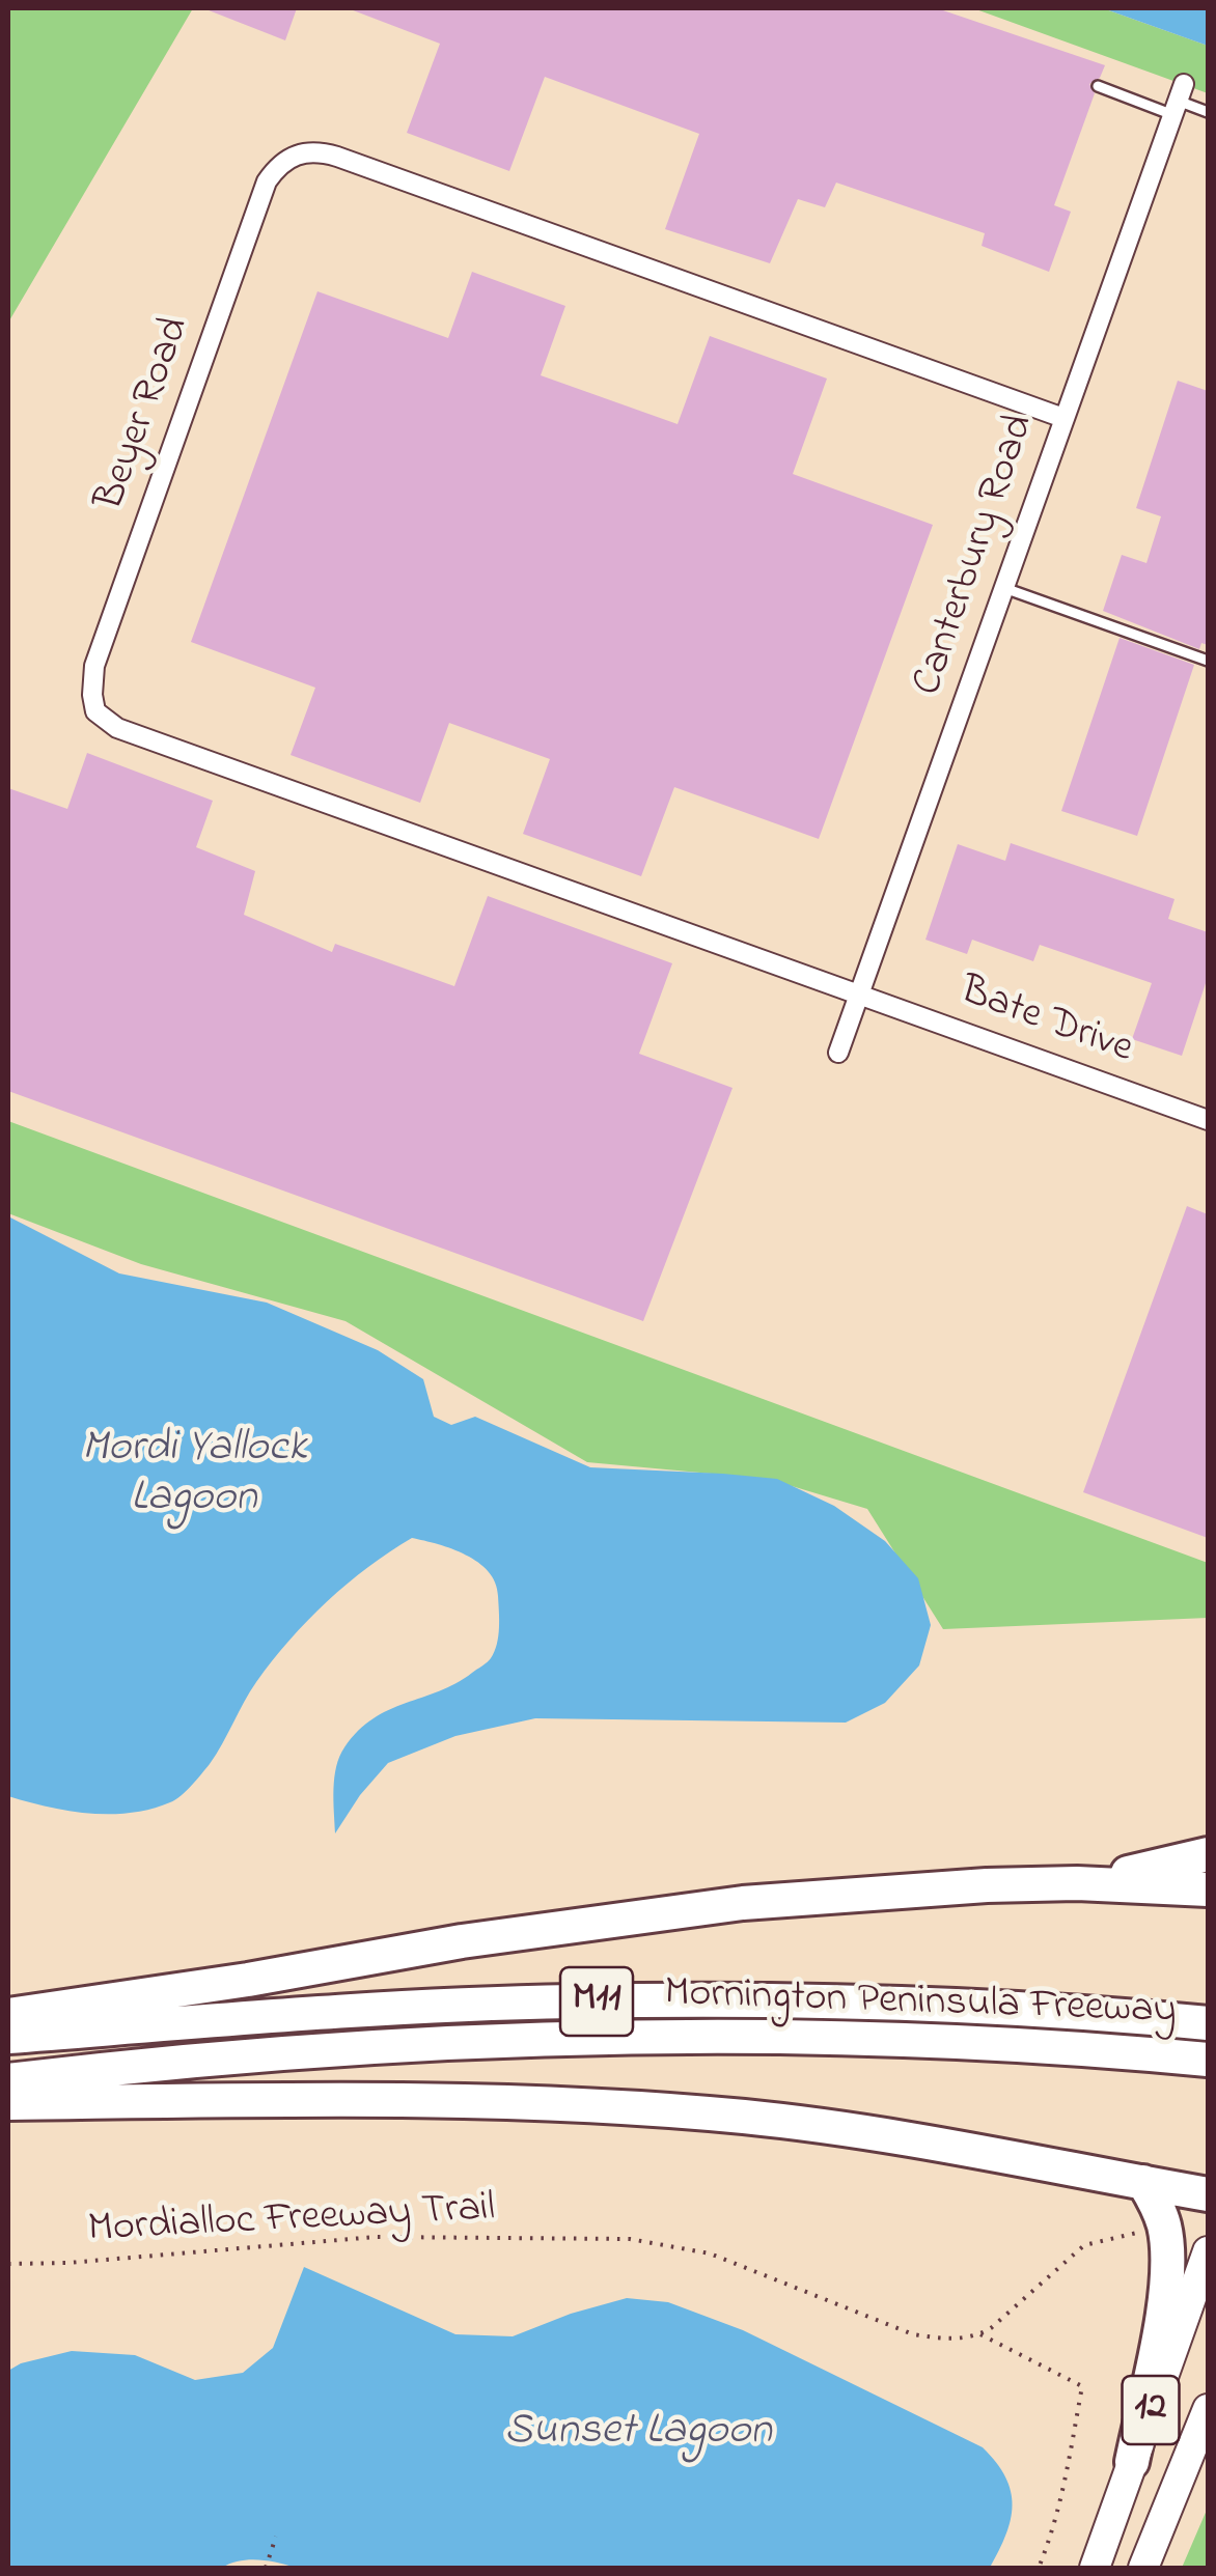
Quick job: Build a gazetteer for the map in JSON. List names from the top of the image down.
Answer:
{
  "streets": {
    "highway": ["M11", "Mornington Peninsula Freeway"],
    "main road": ["12"],
    "street": ["Beyer Road", "Canterbury Road", "Bate Drive"],
    "path": ["Mordialloc Freeway Trail"]
  },
  "crossings": [
    ["Beyer Road", "Canterbury Road"],
    ["Beyer Road", "Bate Drive"],
    ["Canterbury Road", "Bate Drive"]
  ],
  "water": ["Mordi Yallock Lagoon", "Sunset Lagoon"]
}
